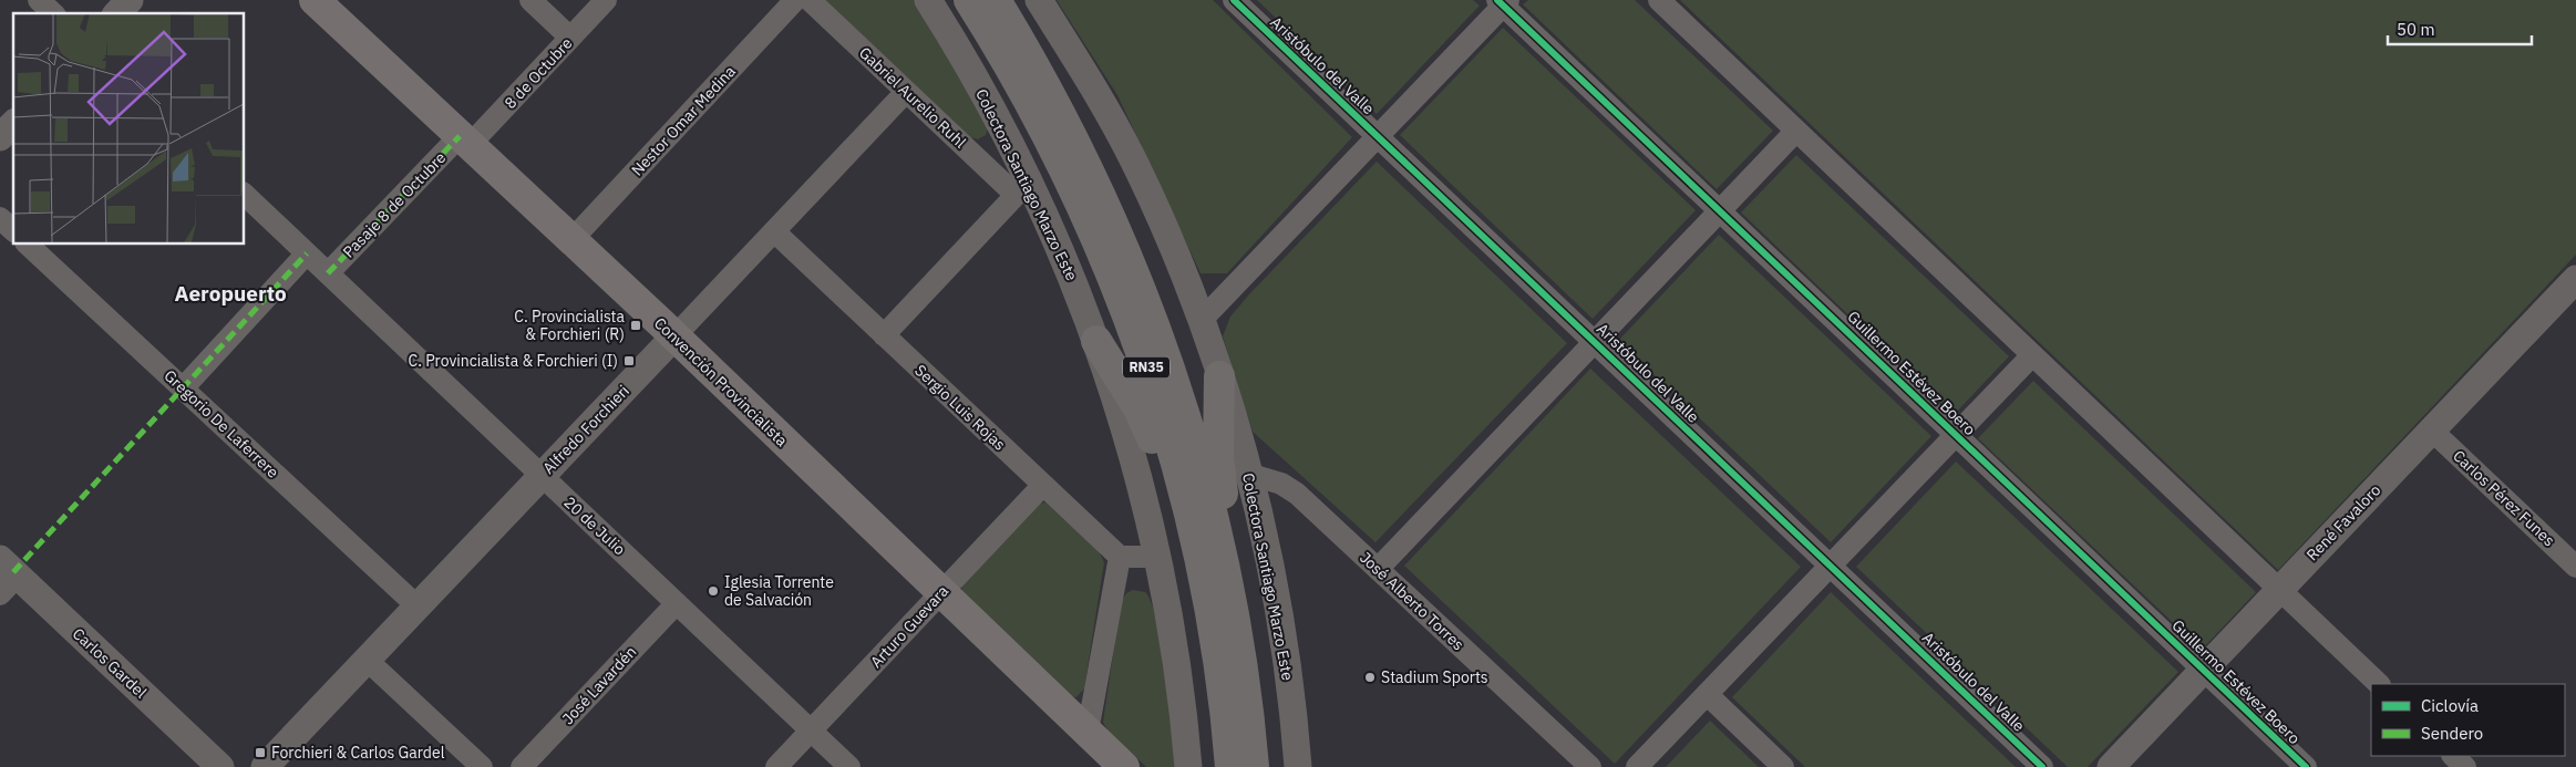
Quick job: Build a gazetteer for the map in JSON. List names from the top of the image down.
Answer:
{
  "streets": {
    "highway": ["RN35"],
    "main road": ["Convención Provincialista"],
    "street": [
      "Aristóbulo del Valle",
      "8 de Octubre",
      "Gabriel Aurelio Ruhl",
      "Nestor Omar Medina",
      "Colectora Santiago Marzo Este",
      "Pasaje 8 de Octubre",
      "Guillermo Estévez Boero",
      "Sergio Luis Rojas",
      "Gregorio De Laferrere",
      "Alfredo Forchieri",
      "Carlos Pérez Funes",
      "René Favaloro",
      "20 de Julio",
      "José Alberto Torres",
      "Arturo Guevara",
      "Carlos Gardel",
      "José Lavardén"
    ]
  },
  "crossings": [
    ["8 de Octubre", "Pasaje 8 de Octubre"],
    ["8 de Octubre", "Convención Provincialista"],
    ["Gabriel Aurelio Ruhl", "Colectora Santiago Marzo Este"],
    ["Gabriel Aurelio Ruhl", "Alfredo Forchieri"],
    ["Nestor Omar Medina", "Convención Provincialista"],
    ["Colectora Santiago Marzo Este", "José Alberto Torres"],
    ["Pasaje 8 de Octubre", "Convención Provincialista"],
    ["Pasaje 8 de Octubre", "20 de Julio"],
    ["Guillermo Estévez Boero", "René Favaloro"],
    ["Convención Provincialista", "Alfredo Forchieri"],
    ["Convención Provincialista", "Arturo Guevara"],
    ["Sergio Luis Rojas", "Alfredo Forchieri"],
    ["Sergio Luis Rojas", "Arturo Guevara"],
    ["Gregorio De Laferrere", "Alfredo Forchieri"],
    ["Alfredo Forchieri", "20 de Julio"],
    ["Carlos Pérez Funes", "René Favaloro"],
    ["20 de Julio", "Arturo Guevara"],
    ["20 de Julio", "José Lavardén"]
  ],
  "districts": ["Aeropuerto"],
  "places": {
    "transit": ["C. Provincialista & Forchieri (R)", "C. Provincialista & Forchieri (I)", "Forchieri & Carlos Gardel"],
    "other": ["Iglesia Torrente de Salvación", "Stadium Sports"]
  },
  "legend": ["Ciclovía", "Sendero"],
  "scale_bar": "50 m"
}
